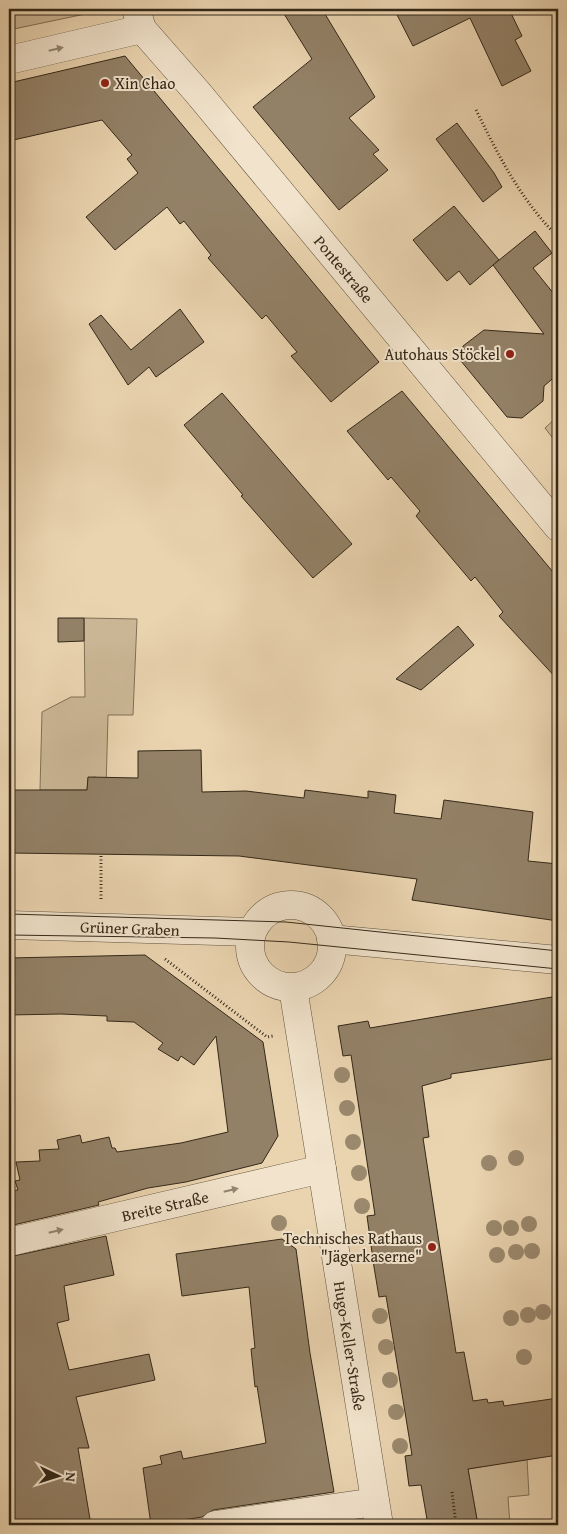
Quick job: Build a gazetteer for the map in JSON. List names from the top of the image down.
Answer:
{
  "streets": {
    "street": [
      "Pontestraße",
      "Grüner Graben",
      "Breite Straße",
      "Hugo-Keller-Straße"
    ]
  },
  "crossings": [
    ["Grüner Graben", "Hugo-Keller-Straße"],
    ["Breite Straße", "Hugo-Keller-Straße"]
  ],
  "one_way": ["Breite Straße"],
  "places": ["Xin Chao", "Autohaus Stöckel", "Technisches Rathaus \"Jägerkaserne\""],
  "north": "right"
}
